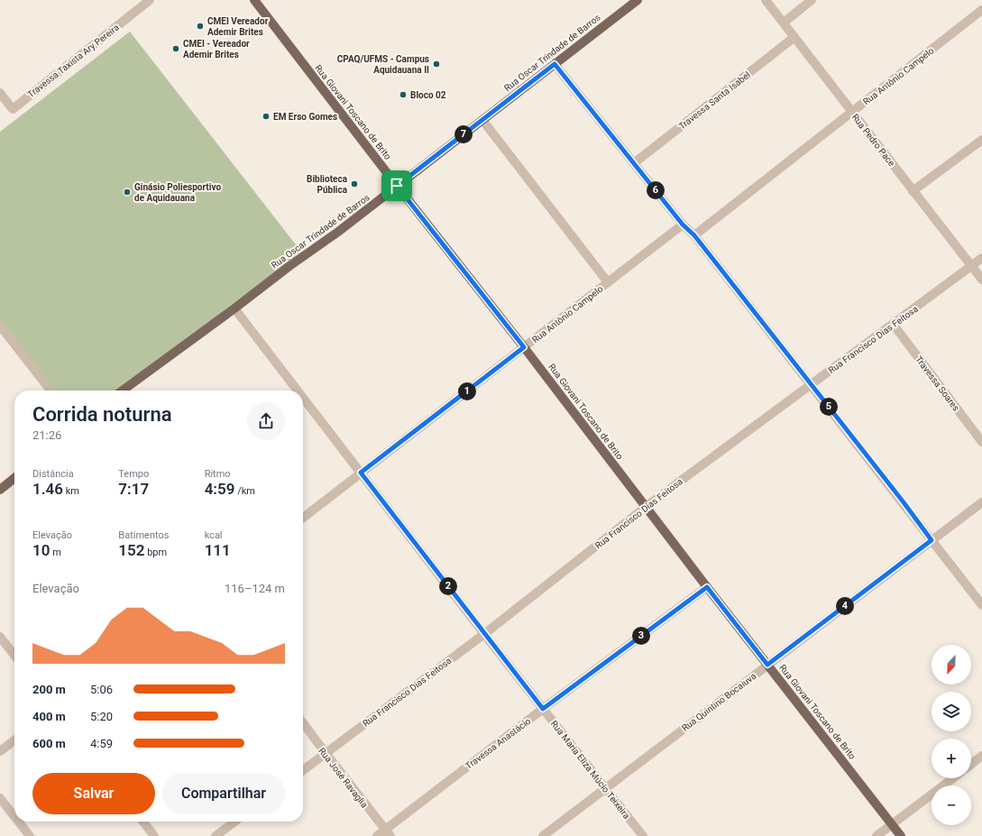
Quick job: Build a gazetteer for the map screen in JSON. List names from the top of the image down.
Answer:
{
  "streets": {
    "main road": ["Rua Oscar Trindade de Barros", "Rua Giovani Toscano de Brito"],
    "street": [
      "Travessa Taxista Ary Pereira",
      "Rua Antônio Campelo",
      "Travessa Santa Isabel",
      "Rua Pedro Pace",
      "Rua Francisco Dias Feitosa",
      "Travessa Soares",
      "Rua Quintino Bocaiuva",
      "Travessa Anastácio",
      "Rua Maria Eliza Múcio Teixeira",
      "Rua José Ravaglia"
    ]
  },
  "crossings": [
    ["Rua Oscar Trindade de Barros", "Rua Giovani Toscano de Brito"],
    ["Rua Oscar Trindade de Barros", "Rua Maria Eliza Múcio Teixeira"],
    ["Rua Antônio Campelo", "Rua Giovani Toscano de Brito"],
    ["Rua Antônio Campelo", "Rua Pedro Pace"],
    ["Rua Antônio Campelo", "Rua Maria Eliza Múcio Teixeira"],
    ["Travessa Santa Isabel", "Rua Pedro Pace"],
    ["Rua Giovani Toscano de Brito", "Rua Francisco Dias Feitosa"],
    ["Rua Giovani Toscano de Brito", "Rua Quintino Bocaiuva"],
    ["Rua Giovani Toscano de Brito", "Travessa Anastácio"],
    ["Rua Pedro Pace", "Rua Francisco Dias Feitosa"],
    ["Rua Francisco Dias Feitosa", "Travessa Soares"],
    ["Rua Francisco Dias Feitosa", "Rua Maria Eliza Múcio Teixeira"],
    ["Rua Francisco Dias Feitosa", "Rua José Ravaglia"],
    ["Rua Quintino Bocaiuva", "Rua Maria Eliza Múcio Teixeira"],
    ["Travessa Anastácio", "Rua Maria Eliza Múcio Teixeira"],
    ["Travessa Anastácio", "Rua José Ravaglia"]
  ],
  "places": [
    "CMEI Vereador Ademir Brites",
    "CMEI - Vereador Ademir Brites",
    "CPAQ/UFMS - Campus Aquidauana II",
    "Bloco 02",
    "EM Erso Gomes",
    "Biblioteca Pública",
    "Ginásio Poliesportivo de Aquidauana"
  ],
  "north": "bottom left",
  "page": {
    "pins": [
      "7",
      "6",
      "1",
      "5",
      "2",
      "4",
      "3"
    ],
    "heading": ["Corrida noturna", "21:26"],
    "stats": [
      ["Distância", "1.46 km"],
      ["Tempo", "7:17"],
      ["Ritmo", "4:59 /km"],
      ["Elevação", "10 m"],
      ["Batimentos", "152 bpm"],
      ["kcal", "111"]
    ],
    "chart": ["Elevação", "116–124 m"],
    "map_buttons": ["+", "−"],
    "list": [
      {
        "name": "200 m",
        "note": "5:06"
      },
      {
        "name": "400 m",
        "note": "5:20"
      },
      {
        "name": "600 m",
        "note": "4:59"
      }
    ],
    "buttons": ["Salvar", "Compartilhar"]
  }
}
